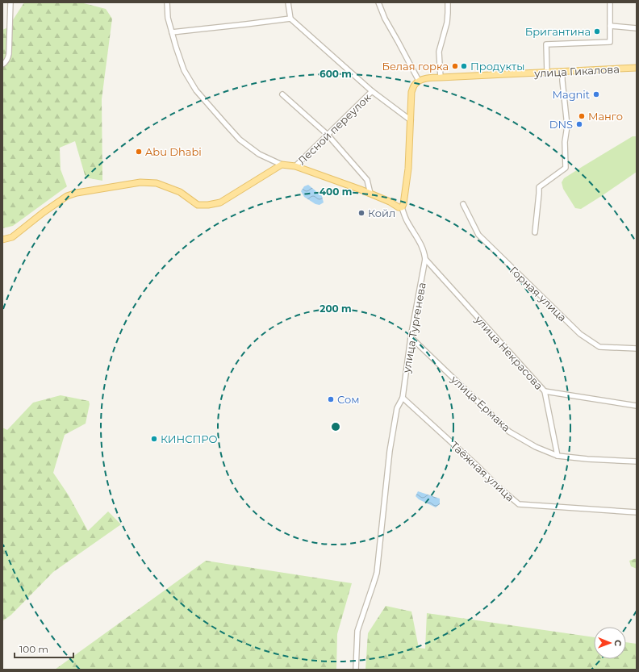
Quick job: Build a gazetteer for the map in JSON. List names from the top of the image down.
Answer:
{
  "streets": {
    "main road": ["улица Гикалова"],
    "street": [
      "Лесной переулок",
      "Горная улица",
      "улица Тургенева",
      "улица Некрасова",
      "улица Ермака",
      "Таёжная улица"
    ]
  },
  "crossings": [
    ["улица Тургенева", "улица Некрасова"],
    ["улица Тургенева", "улица Ермака"],
    ["улица Тургенева", "Таёжная улица"]
  ],
  "places": [
    "Бригантина",
    "Белая горка",
    "Продукты",
    "Magnit",
    "Манго",
    "DNS",
    "Abu Dhabi",
    "Койл",
    "Сом",
    "КИНСПРО"
  ],
  "scale_bar": "100 m",
  "north": "right",
  "rings": ["600 m", "400 m", "200 m"]
}
